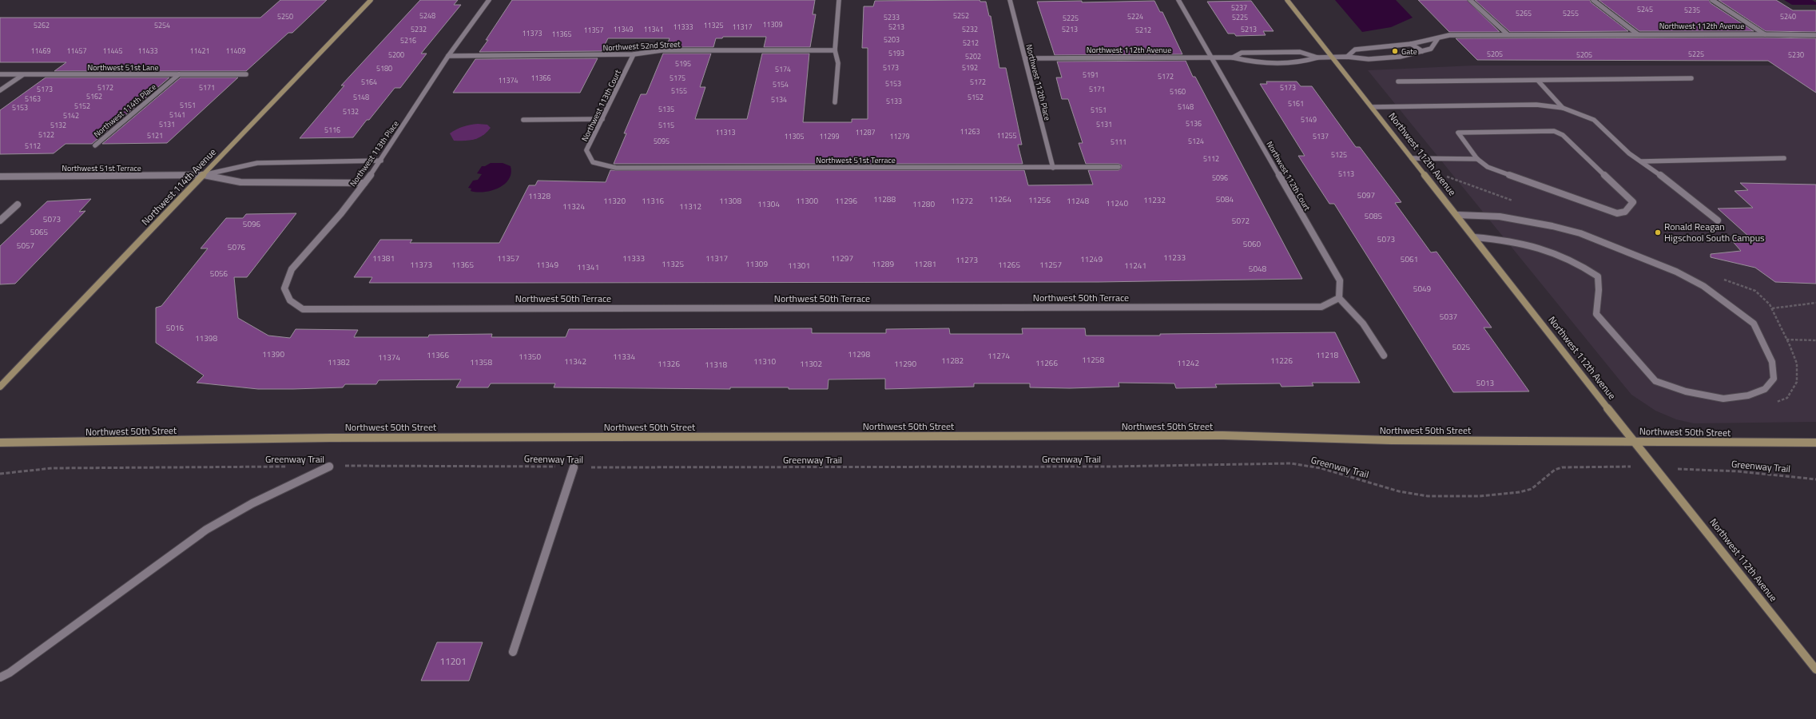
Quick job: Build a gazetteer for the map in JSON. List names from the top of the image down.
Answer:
{
  "streets": {
    "street": [
      "Northwest 112th Avenue",
      "Northwest 52nd Street",
      "Northwest 51st Lane",
      "Northwest 112th Place",
      "Northwest 113th Court",
      "Northwest 114th Place",
      "Northwest 113th Place",
      "Northwest 51st Terrace",
      "Northwest 112th Court",
      "Northwest 114th Avenue",
      "Northwest 50th Terrace",
      "Northwest 50th Street"
    ],
    "path": ["Greenway Trail"]
  },
  "crossings": [
    ["Northwest 112th Avenue", "Northwest 112th Place"],
    ["Northwest 112th Avenue", "Northwest 112th Court"],
    ["Northwest 112th Avenue", "Northwest 50th Street"],
    ["Northwest 52nd Street", "Northwest 113th Court"],
    ["Northwest 52nd Street", "Northwest 113th Place"],
    ["Northwest 51st Lane", "Northwest 114th Place"],
    ["Northwest 112th Place", "Northwest 51st Terrace"],
    ["Northwest 113th Court", "Northwest 51st Terrace"],
    ["Northwest 113th Place", "Northwest 51st Terrace"],
    ["Northwest 113th Place", "Northwest 50th Terrace"],
    ["Northwest 51st Terrace", "Northwest 114th Avenue"],
    ["Northwest 112th Court", "Northwest 50th Terrace"]
  ],
  "places": ["Gate", "Ronald Reagan Higschool South Campus"],
  "house_numbers": [
    "5237",
    "5245",
    "5235",
    "5265",
    "5255",
    "5248",
    "5252",
    "5250",
    "5224",
    "5240",
    "5233",
    "5225",
    "5225",
    "11309",
    "5262",
    "5254",
    "11325",
    "11333",
    "11317",
    "5213",
    "5232",
    "11349",
    "11341",
    "5232",
    "5213",
    "5213",
    "11357",
    "5212",
    "11373",
    "11365",
    "5203",
    "5216",
    "5212",
    "11469",
    "11457",
    "11445",
    "11433",
    "11421",
    "11409",
    "5193",
    "5205",
    "5225",
    "5200",
    "5205",
    "5230",
    "5202",
    "5195",
    "5173",
    "5192",
    "5180",
    "5174",
    "5191",
    "5172",
    "11366",
    "5175",
    "11374",
    "5164",
    "5172",
    "5153",
    "5154",
    "5172",
    "5171",
    "5173",
    "5173",
    "5171",
    "5155",
    "5160",
    "5162",
    "5148",
    "5152",
    "5163",
    "5134",
    "5133",
    "5161",
    "5151",
    "5152",
    "5148",
    "5153",
    "5135",
    "5151",
    "5132",
    "5141",
    "5142",
    "5149",
    "5136",
    "5131",
    "5131",
    "5132",
    "5115",
    "5116",
    "11263",
    "11313",
    "11287",
    "5122",
    "5121",
    "11255",
    "11305",
    "11299",
    "11279",
    "5137",
    "5095",
    "5124",
    "5111",
    "5112",
    "5125",
    "5112",
    "5113",
    "5096",
    "5097",
    "11328",
    "11288",
    "11264",
    "5084",
    "11256",
    "11232",
    "11320",
    "11316",
    "11308",
    "11300",
    "11296",
    "11272",
    "11248",
    "11240",
    "11304",
    "11280",
    "11324",
    "11312",
    "5085",
    "5073",
    "5072",
    "5096",
    "5065",
    "5073",
    "5060",
    "5057",
    "5076",
    "11233",
    "11381",
    "11357",
    "11333",
    "11317",
    "11297",
    "11249",
    "5061",
    "11273",
    "11325",
    "11309",
    "11289",
    "11281",
    "11373",
    "11365",
    "11349",
    "11265",
    "11257",
    "11301",
    "11241",
    "11341",
    "5048",
    "5056",
    "5049",
    "5037",
    "5016",
    "11398",
    "5025",
    "11390",
    "11298",
    "11366",
    "11218",
    "11274",
    "11350",
    "11334",
    "11374",
    "11258",
    "11282",
    "11226",
    "11342",
    "11310",
    "11382",
    "11358",
    "11266",
    "11242",
    "11326",
    "11302",
    "11290",
    "11318",
    "5013",
    "11201"
  ]
}
